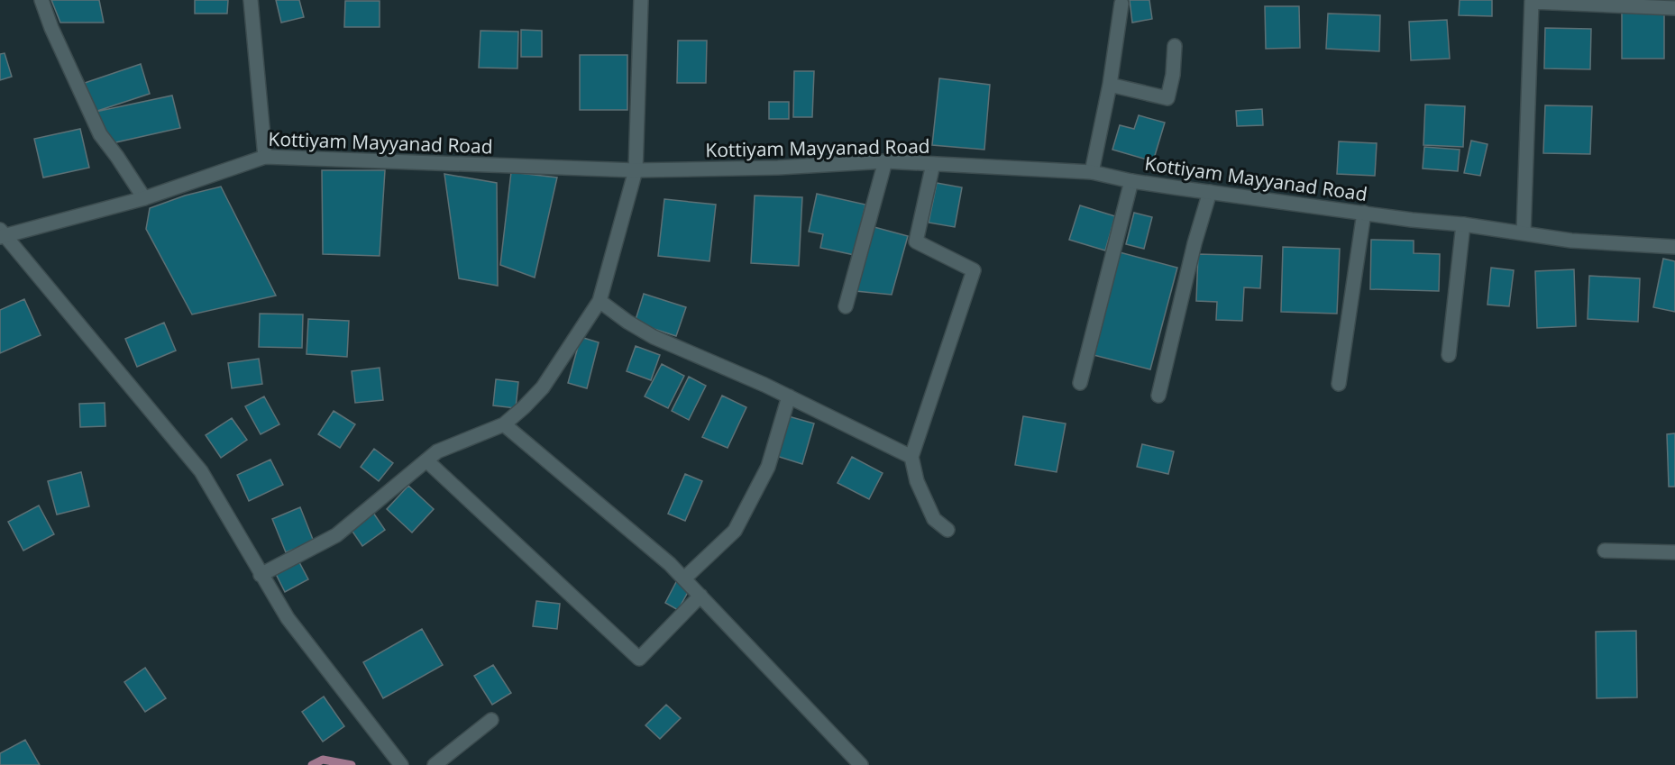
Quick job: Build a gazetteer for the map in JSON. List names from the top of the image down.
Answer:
{
  "streets": {
    "street": ["Kottiyam Mayyanad Road"]
  }
}
